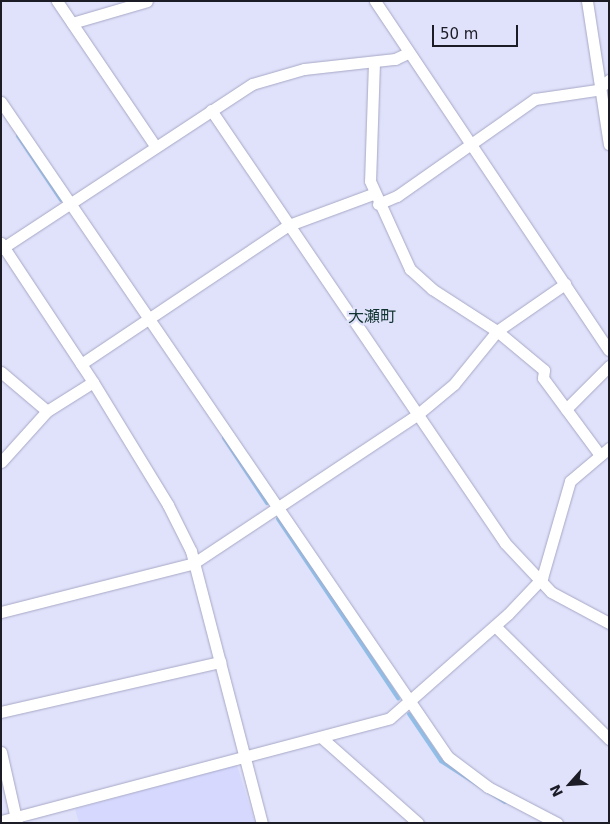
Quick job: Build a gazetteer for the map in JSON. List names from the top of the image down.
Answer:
{
  "districts": ["大瀬町"],
  "scale_bar": "50 m",
  "north": "bottom left"
}
